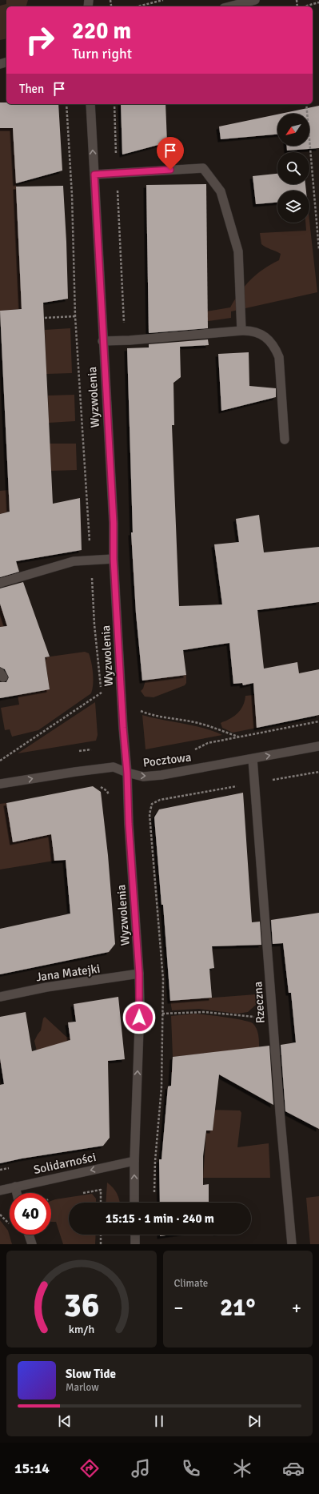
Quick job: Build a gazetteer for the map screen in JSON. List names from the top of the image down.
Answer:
{
  "streets": {
    "street": [
      "Wyzwolenia",
      "Pocztowa",
      "Jana Matejki",
      "Rzeczna",
      "Solidarności"
    ]
  },
  "crossings": [
    ["Wyzwolenia", "Pocztowa"],
    ["Wyzwolenia", "Jana Matejki"],
    ["Wyzwolenia", "Solidarności"],
    ["Pocztowa", "Rzeczna"]
  ],
  "one_way": ["Pocztowa", "Solidarności"],
  "north": "bottom left",
  "page": {
    "turn": ["220 m", "Turn right"],
    "then": "Then",
    "limit": "40",
    "trip": "15:15 · 1 min · 240 m",
    "tile": "Climate",
    "heat": ["−", "21°", "+"],
    "song": ["Slow Tide", "Marlow"],
    "tabs": "15:14",
    "gauge": ["36", "km/h"]
  }
}
